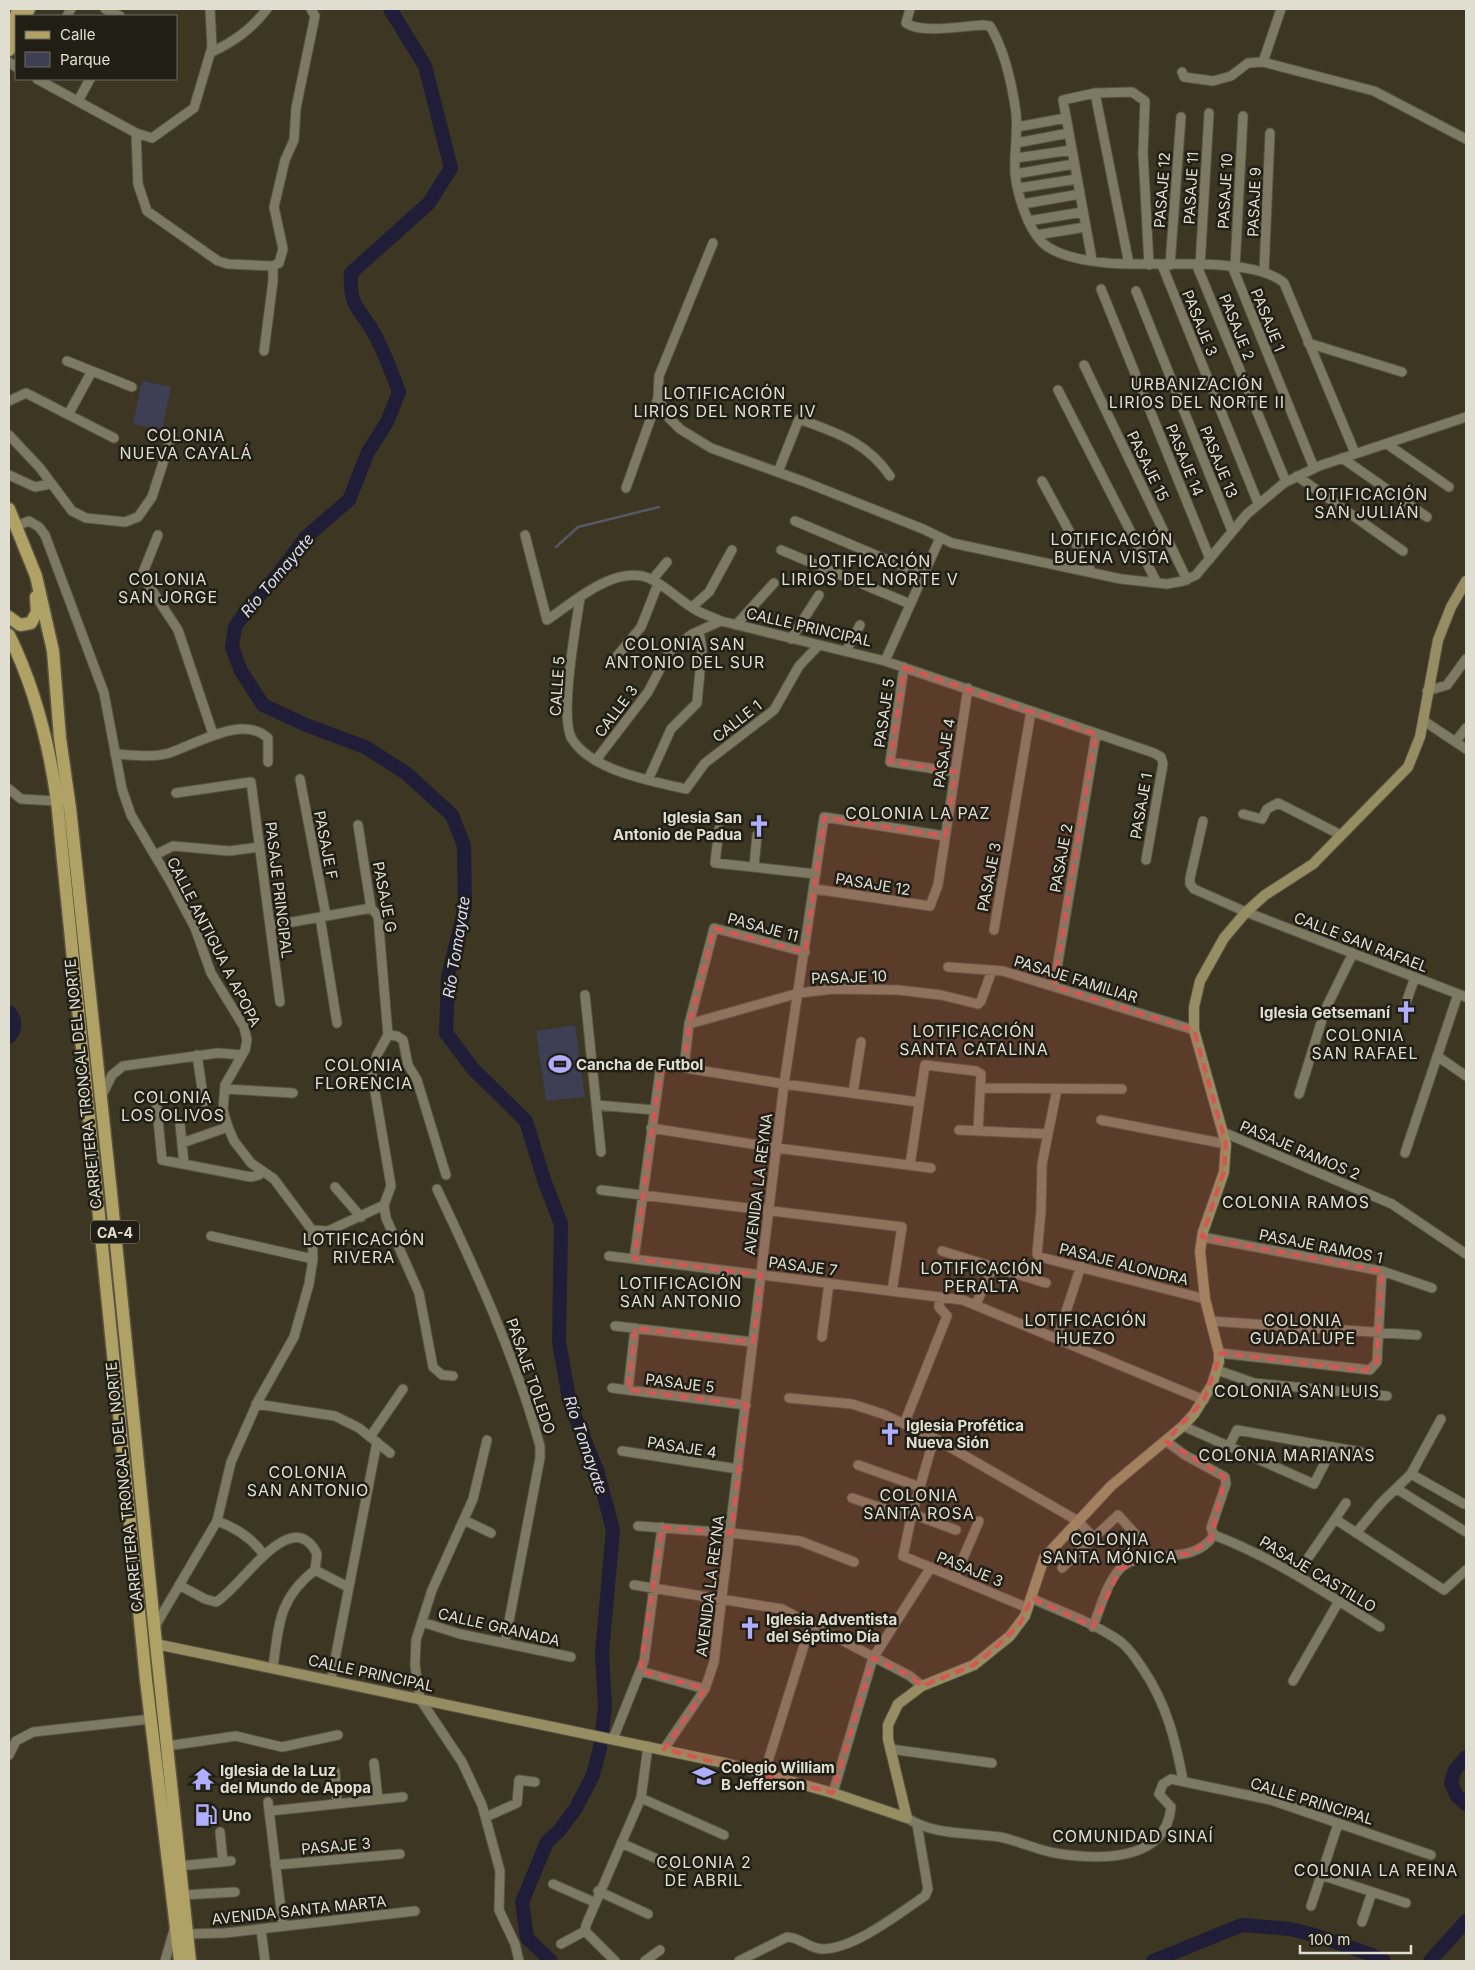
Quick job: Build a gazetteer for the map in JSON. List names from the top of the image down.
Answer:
{
  "streets": {
    "main road": ["CARRETERA TRONCAL DEL NORTE", "CA-4"],
    "street": [
      "PASAJE 11",
      "PASAJE 12",
      "PASAJE 10",
      "PASAJE 9",
      "PASAJE 1",
      "PASAJE 3",
      "PASAJE 2",
      "PASAJE 14",
      "PASAJE 13",
      "PASAJE 15",
      "CALLE PRINCIPAL",
      "CALLE 5",
      "CALLE 3",
      "PASAJE 5",
      "CALLE 1",
      "PASAJE 4",
      "PASAJE F",
      "PASAJE PRINCIPAL",
      "PASAJE G",
      "CALLE ANTIGUA A APOPA",
      "CALLE SAN RAFAEL",
      "PASAJE FAMILIAR",
      "PASAJE RAMOS 2",
      "AVENIDA LA REYNA",
      "PASAJE RAMOS 1",
      "PASAJE ALONDRA",
      "PASAJE 7",
      "PASAJE TOLEDO",
      "PASAJE CASTILLO",
      "CALLE GRANADA",
      "AVENIDA SANTA MARTA"
    ]
  },
  "crossings": [
    ["PASAJE 11", "PASAJE 10"],
    ["PASAJE 11", "PASAJE 2"],
    ["PASAJE 11", "AVENIDA LA REYNA"],
    ["PASAJE 12", "PASAJE 3"],
    ["PASAJE 12", "PASAJE 4"],
    ["PASAJE 12", "AVENIDA LA REYNA"],
    ["PASAJE 10", "PASAJE 1"],
    ["PASAJE 10", "PASAJE FAMILIAR"],
    ["PASAJE 10", "AVENIDA LA REYNA"],
    ["PASAJE 1", "CALLE PRINCIPAL"],
    ["PASAJE 3", "CALLE PRINCIPAL"],
    ["PASAJE 2", "CALLE PRINCIPAL"],
    ["PASAJE 2", "PASAJE FAMILIAR"],
    ["CALLE PRINCIPAL", "CALLE 5"],
    ["CALLE PRINCIPAL", "CALLE 3"],
    ["CALLE PRINCIPAL", "PASAJE 5"],
    ["CALLE PRINCIPAL", "CALLE 1"],
    ["CALLE PRINCIPAL", "PASAJE 4"],
    ["CALLE PRINCIPAL", "CARRETERA TRONCAL DEL NORTE"],
    ["CALLE PRINCIPAL", "AVENIDA LA REYNA"],
    ["CALLE 5", "CALLE 3"],
    ["CALLE 5", "CALLE 1"],
    ["PASAJE 5", "PASAJE 4"],
    ["PASAJE 5", "AVENIDA LA REYNA"],
    ["PASAJE 4", "AVENIDA LA REYNA"],
    ["CALLE ANTIGUA A APOPA", "CARRETERA TRONCAL DEL NORTE"],
    ["CARRETERA TRONCAL DEL NORTE", "AVENIDA SANTA MARTA"],
    ["AVENIDA LA REYNA", "PASAJE 7"],
    ["PASAJE TOLEDO", "CALLE GRANADA"]
  ],
  "districts": [
    "URBANIZACIÓN LIRIOS DEL NORTE II",
    "LOTIFICACIÓN LIRIOS DEL NORTE IV",
    "COLONIA NUEVA CAYALÁ",
    "LOTIFICACIÓN SAN JULIÁN",
    "LOTIFICACIÓN BUENA VISTA",
    "LOTIFICACIÓN LIRIOS DEL NORTE V",
    "COLONIA SAN JORGE",
    "COLONIA SAN ANTONIO DEL SUR",
    "COLONIA LA PAZ",
    "LOTIFICACIÓN SANTA CATALINA",
    "COLONIA SAN RAFAEL",
    "COLONIA FLORENCIA",
    "COLONIA LOS OLIVOS",
    "COLONIA RAMOS",
    "LOTIFICACIÓN RIVERA",
    "LOTIFICACIÓN PERALTA",
    "LOTIFICACIÓN SAN ANTONIO",
    "LOTIFICACIÓN HUEZO",
    "COLONIA GUADALUPE",
    "COLONIA SAN LUIS",
    "COLONIA MARIANAS",
    "COLONIA SAN ANTONIO",
    "COLONIA SANTA ROSA",
    "COLONIA SANTA MÓNICA",
    "COMUNIDAD SINAÍ",
    "COLONIA 2 DE ABRIL",
    "COLONIA LA REINA"
  ],
  "water": ["Río Tomayate"],
  "places": {
    "church": [
      "Iglesia San Antonio de Padua",
      "Iglesia Getsemaní",
      "Iglesia Profética Nueva Sión",
      "Iglesia Adventista del Séptimo Día"
    ],
    "sports": ["Cancha de Futbol"],
    "school or university": ["Colegio William B Jefferson"],
    "temple": ["Iglesia de la Luz del Mundo de Apopa"],
    "fuel station": ["Uno"]
  },
  "legend": ["Calle", "Parque"],
  "scale_bar": "100 m"
}
